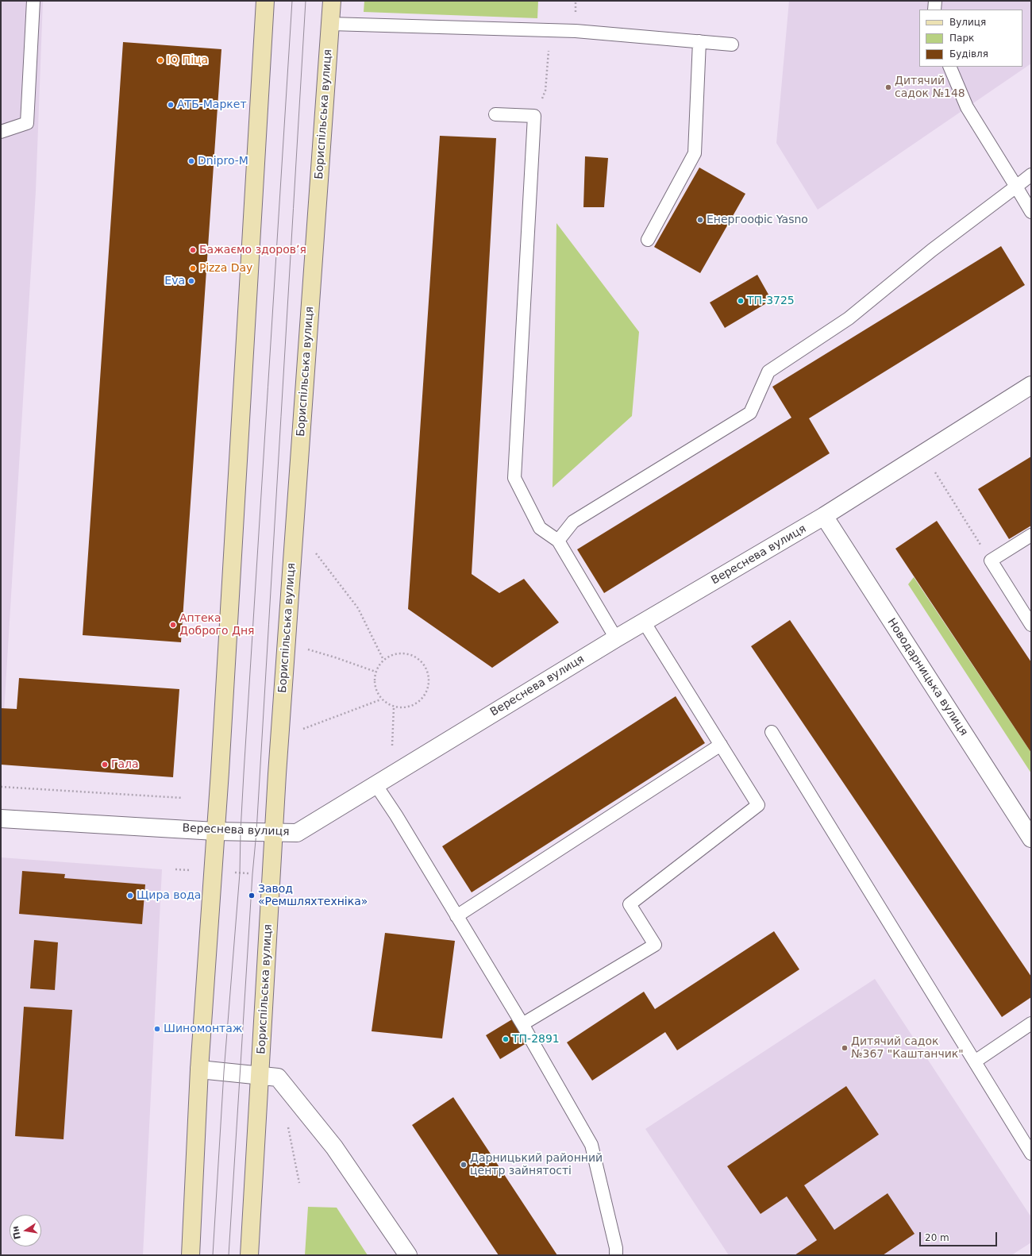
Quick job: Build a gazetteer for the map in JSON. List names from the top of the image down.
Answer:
{
  "streets": {
    "main road": ["Бориспільська вулиця"],
    "street": ["Вереснева вулиця", "Новодарницька вулиця"]
  },
  "crossings": [
    ["Бориспільська вулиця", "Вереснева вулиця"],
    ["Вереснева вулиця", "Новодарницька вулиця"]
  ],
  "places": [
    "IQ Піца",
    "Дитячий садок №148",
    "АТБ-Маркет",
    "Dnipro-M",
    "Енергоофіс Yasno",
    "Бажаємо здоровʼя",
    "Pizza Day",
    "Eva",
    "ТП-3725",
    "Аптека Доброго Дня",
    "Гала",
    "Щира вода",
    "Завод «Ремшляхтехніка»",
    "Шиномонтаж",
    "ТП-2891",
    "Дитячий садок №367 \"Каштанчик\"",
    "Дарницький районний центр зайнятості"
  ],
  "legend": ["Вулиця", "Парк", "Будівля"],
  "scale_bar": "20 m",
  "north": "left"
}
